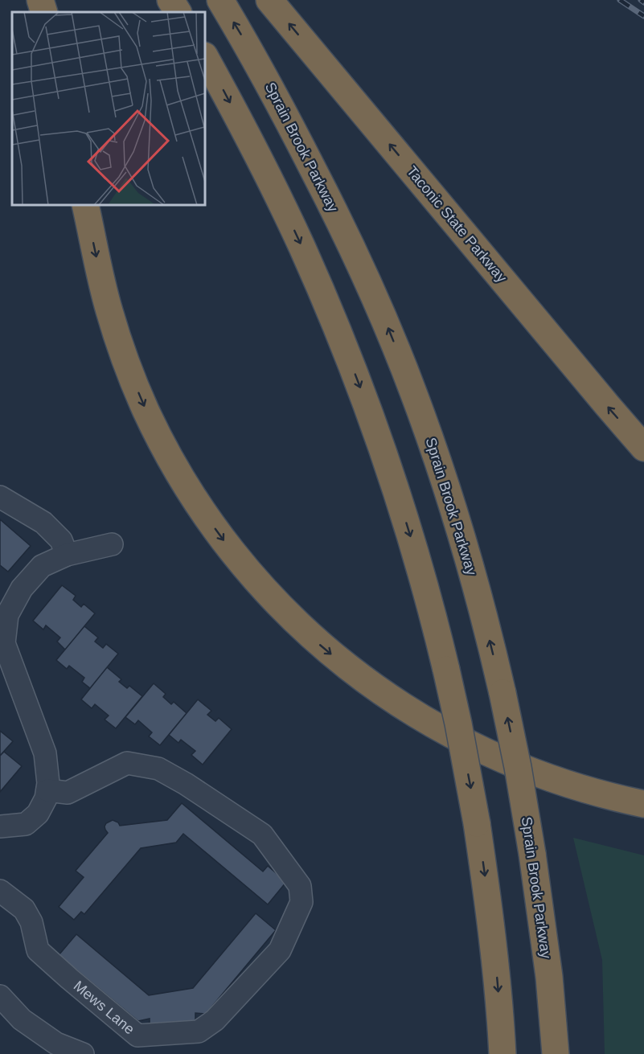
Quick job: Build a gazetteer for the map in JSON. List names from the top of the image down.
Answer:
{
  "streets": {
    "highway": ["Sprain Brook Parkway", "Taconic State Parkway"],
    "street": ["Mews Lane"]
  }
}
